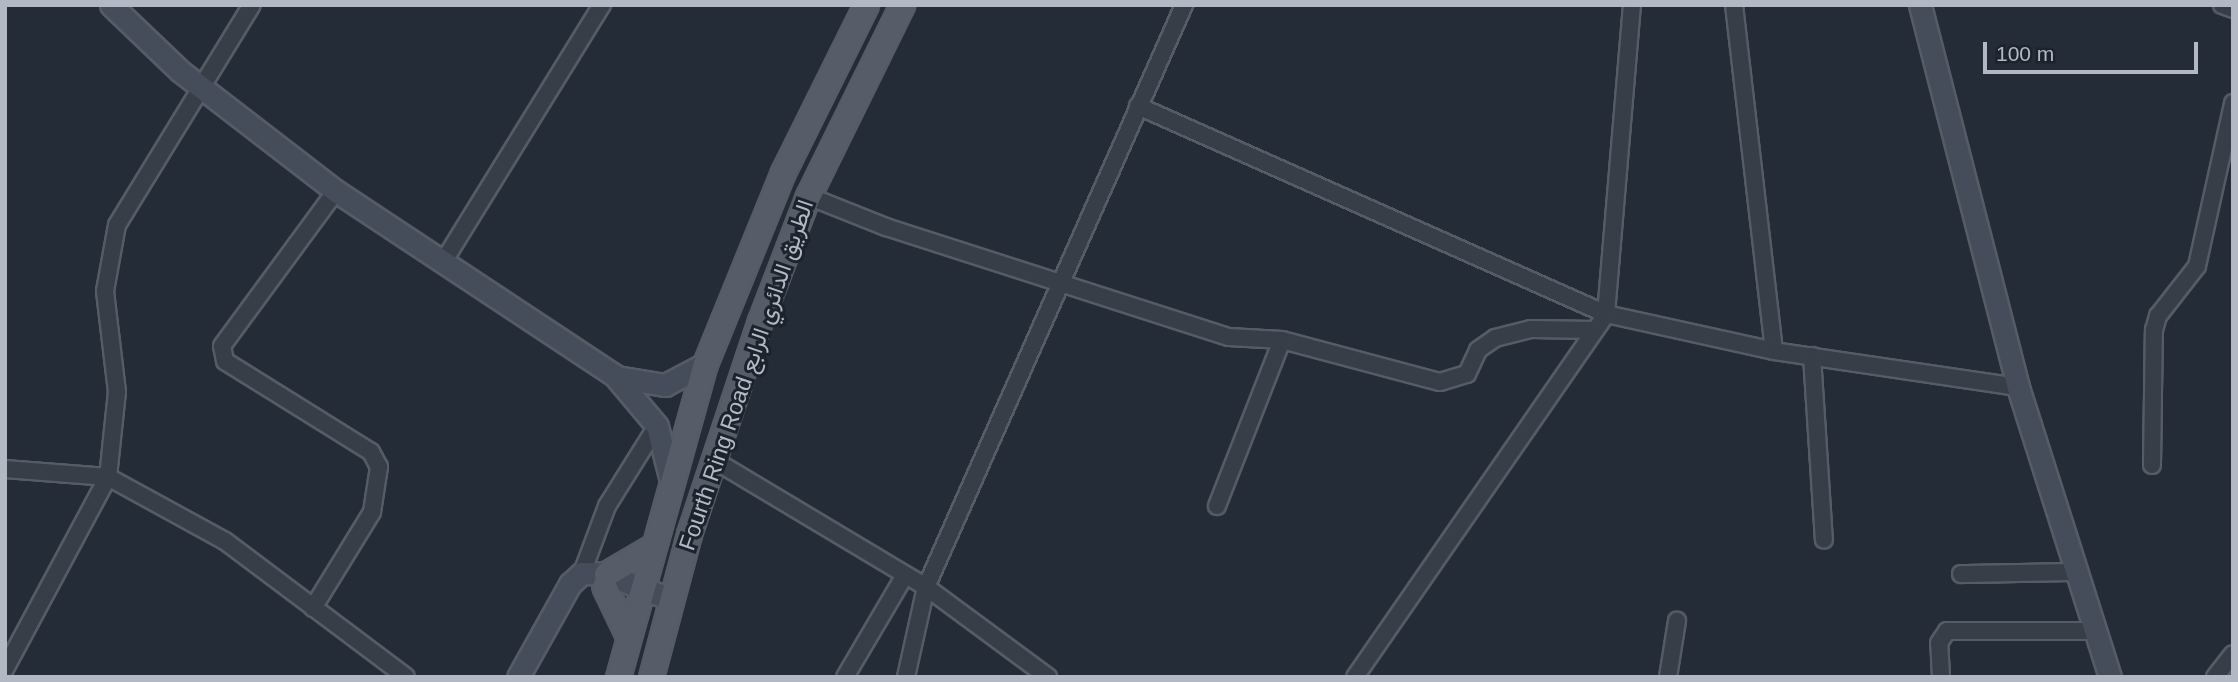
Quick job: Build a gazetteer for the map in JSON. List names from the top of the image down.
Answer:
{
  "streets": {
    "main road": ["Fourth Ring Road الطريق الدائري الرابع"]
  },
  "scale_bar": "100 m"
}
